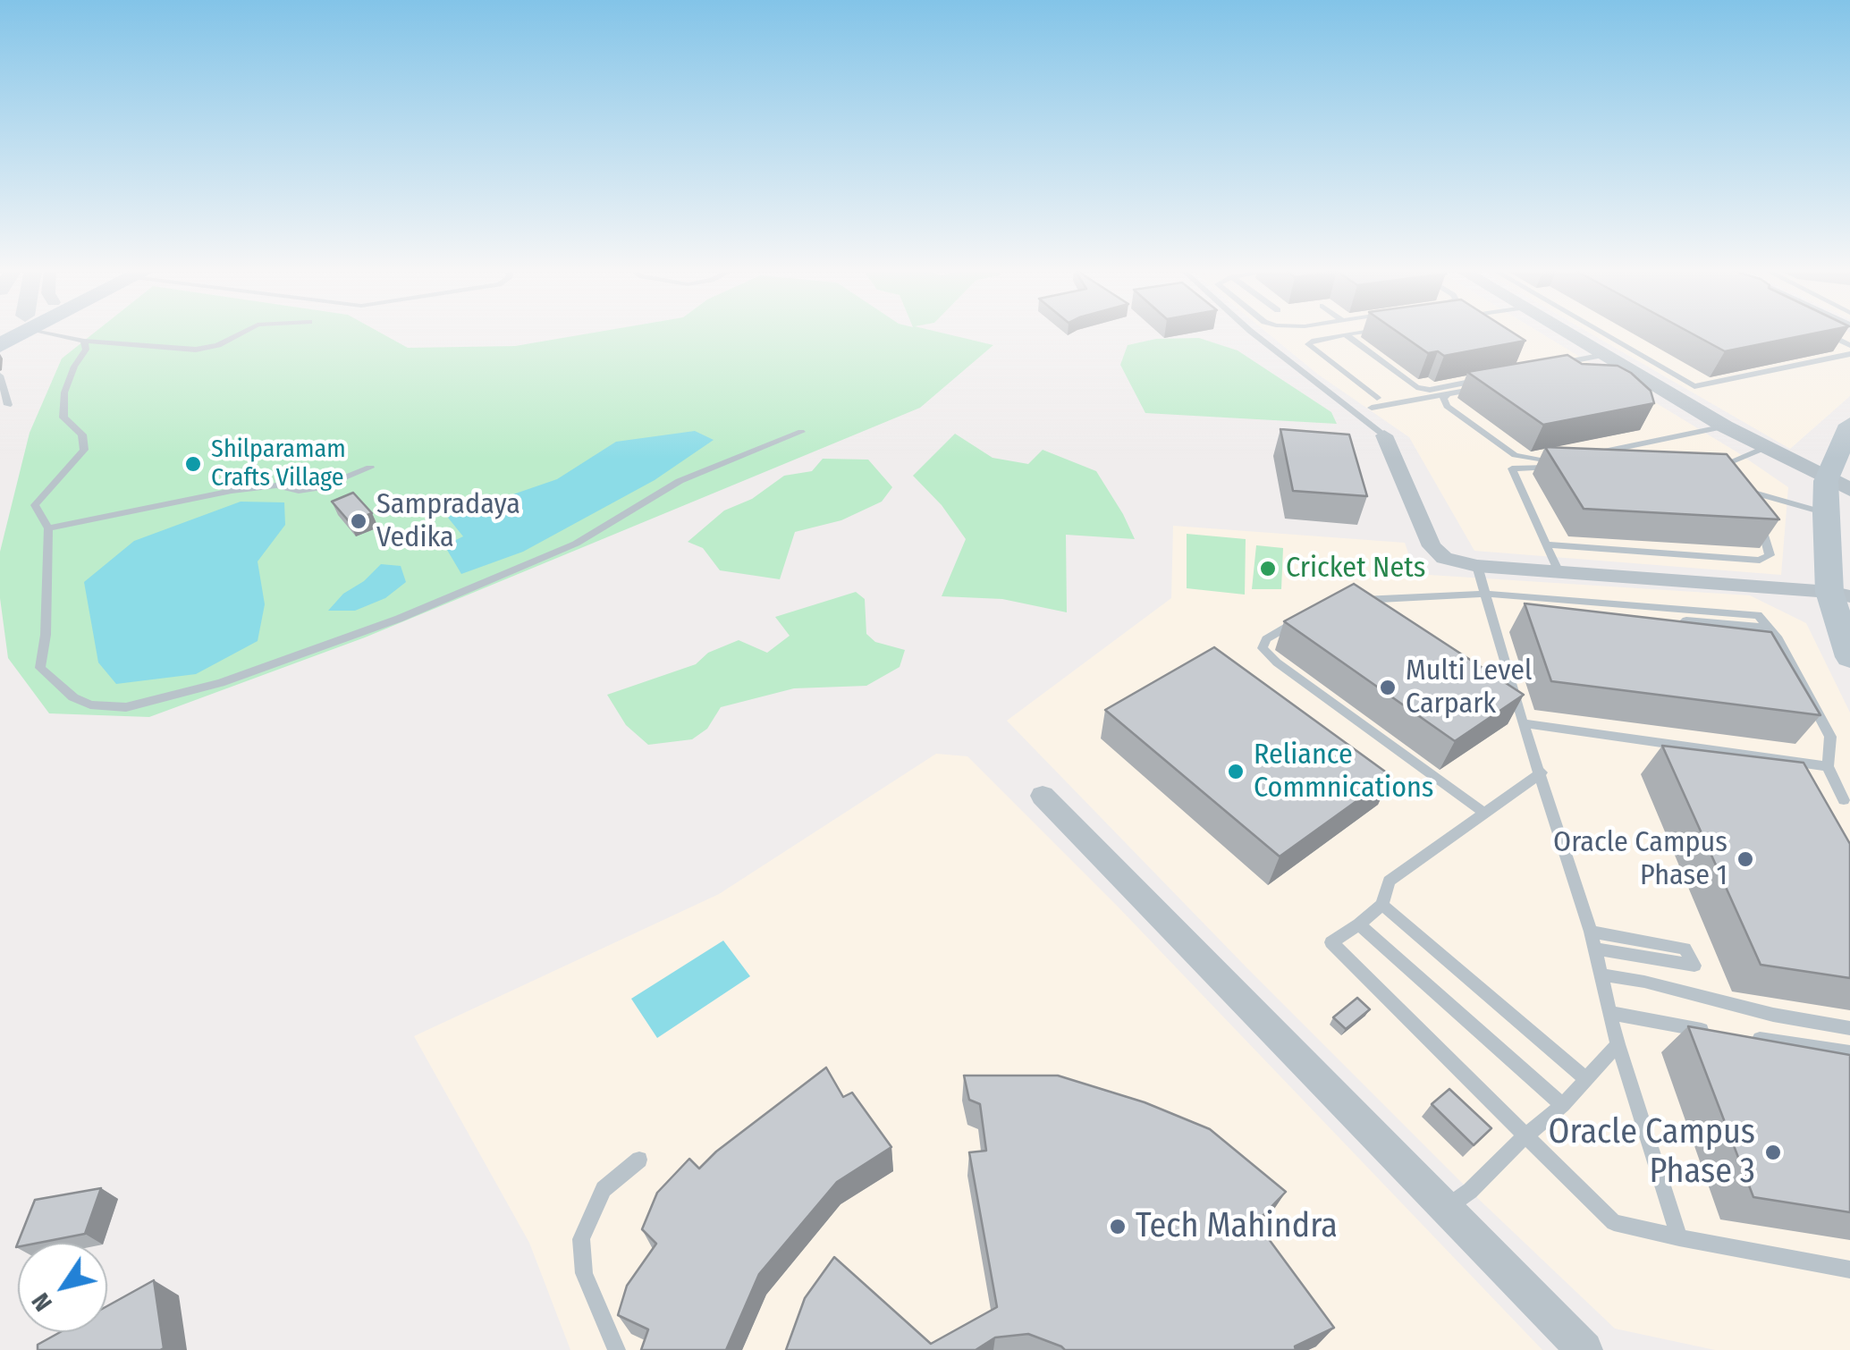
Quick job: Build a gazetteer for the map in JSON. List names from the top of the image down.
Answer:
{
  "places": [
    "Shilparamam Crafts Village",
    "Sampradaya Vedika",
    "Cricket Nets",
    "Multi Level Carpark",
    "Reliance Commnications",
    "Oracle Campus Phase 1",
    "Oracle Campus Phase 3",
    "Tech Mahindra"
  ],
  "north": "bottom left"
}
